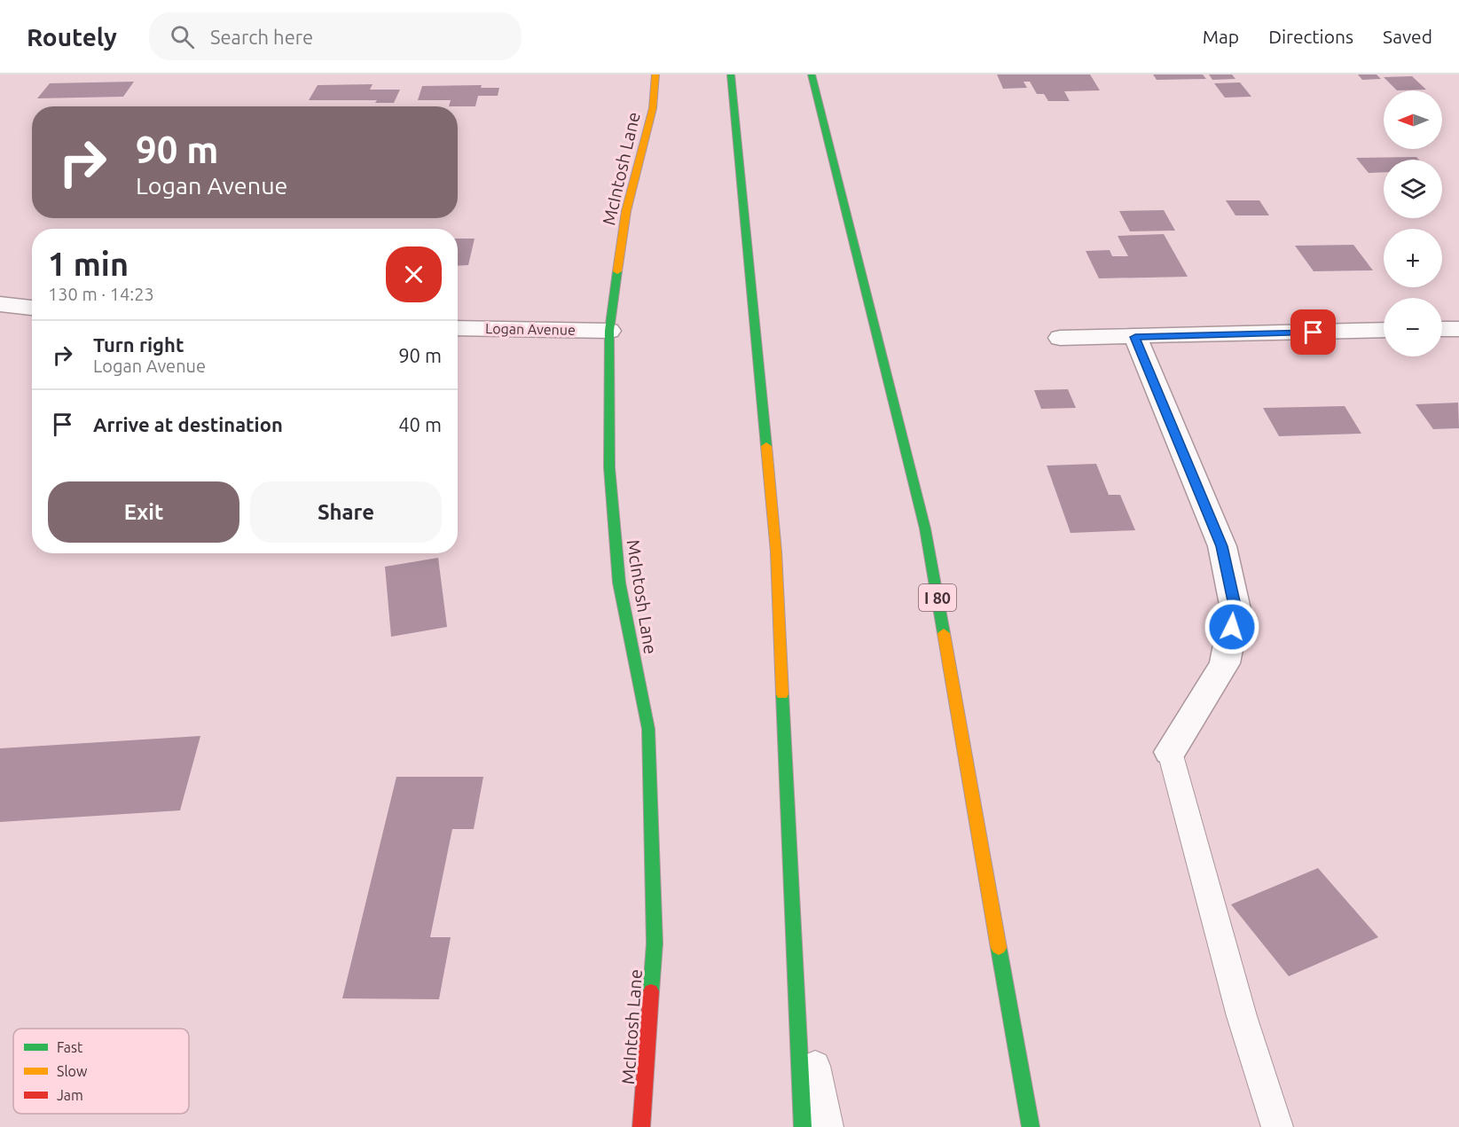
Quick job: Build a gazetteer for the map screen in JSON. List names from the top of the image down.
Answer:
{
  "streets": {
    "main road": ["McIntosh Lane", "I 80"],
    "street": ["Logan Avenue"]
  },
  "crossings": [
    ["McIntosh Lane", "Logan Avenue"]
  ],
  "legend": ["Fast", "Slow", "Jam"],
  "north": "left",
  "page": {
    "header": "Routely",
    "search": "Search here",
    "nav": ["Map", "Directions", "Saved"],
    "map_buttons": ["+", "−"],
    "turn": ["90 m", "Logan Avenue"],
    "heading": ["1 min", "130 m · 14:23"],
    "list": [
      {
        "name": "Turn right",
        "note": "Logan Avenue",
        "value": "90 m"
      },
      {
        "name": "Arrive at destination",
        "value": "40 m"
      }
    ],
    "buttons": ["Exit", "Share"]
  }
}
